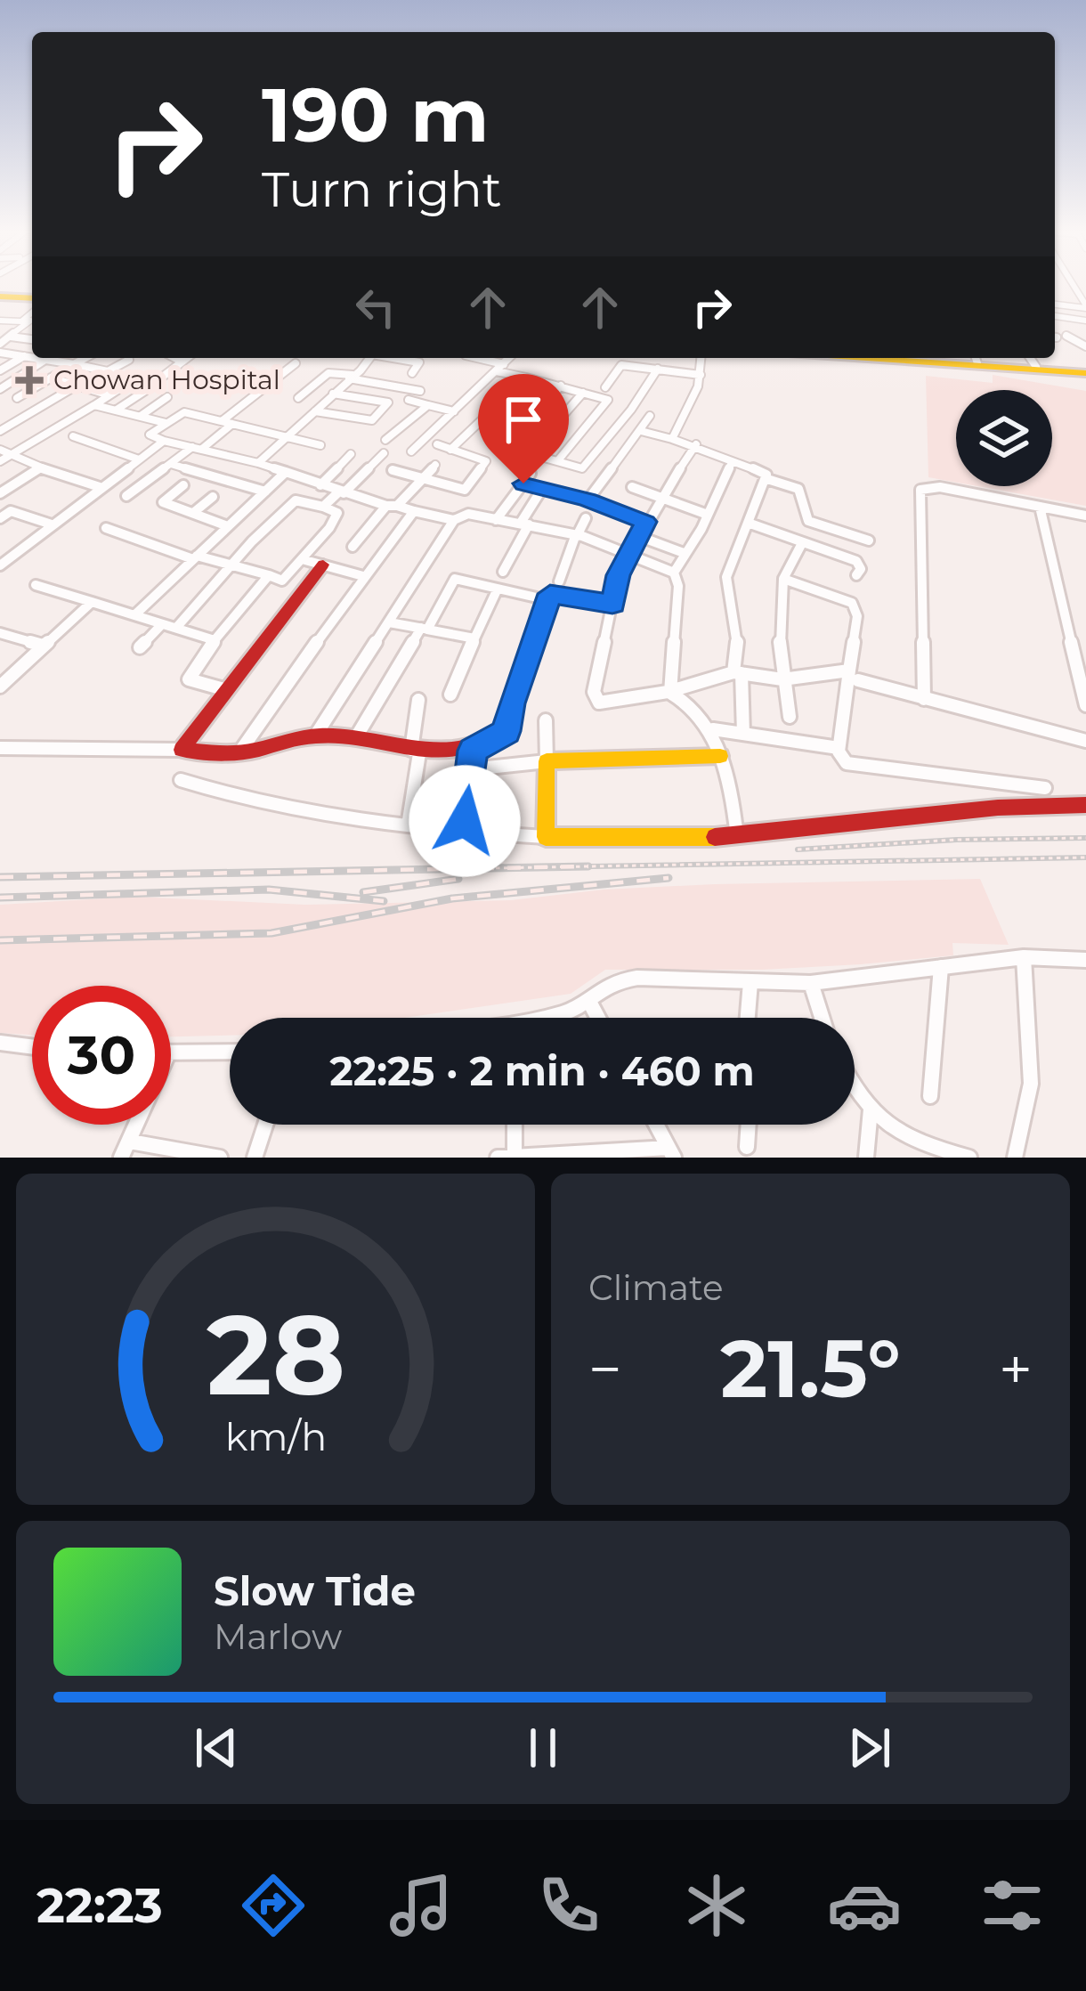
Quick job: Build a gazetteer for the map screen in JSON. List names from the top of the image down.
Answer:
{
  "places": {
    "health": ["Chowan Hospital"]
  },
  "page": {
    "turn": ["190 m", "Turn right"],
    "limit": "30",
    "trip": "22:25 · 2 min · 460 m",
    "tile": "Climate",
    "heat": ["−", "21.5°", "+"],
    "song": ["Slow Tide", "Marlow"],
    "tabs": "22:23",
    "gauge": ["28", "km/h"]
  }
}
